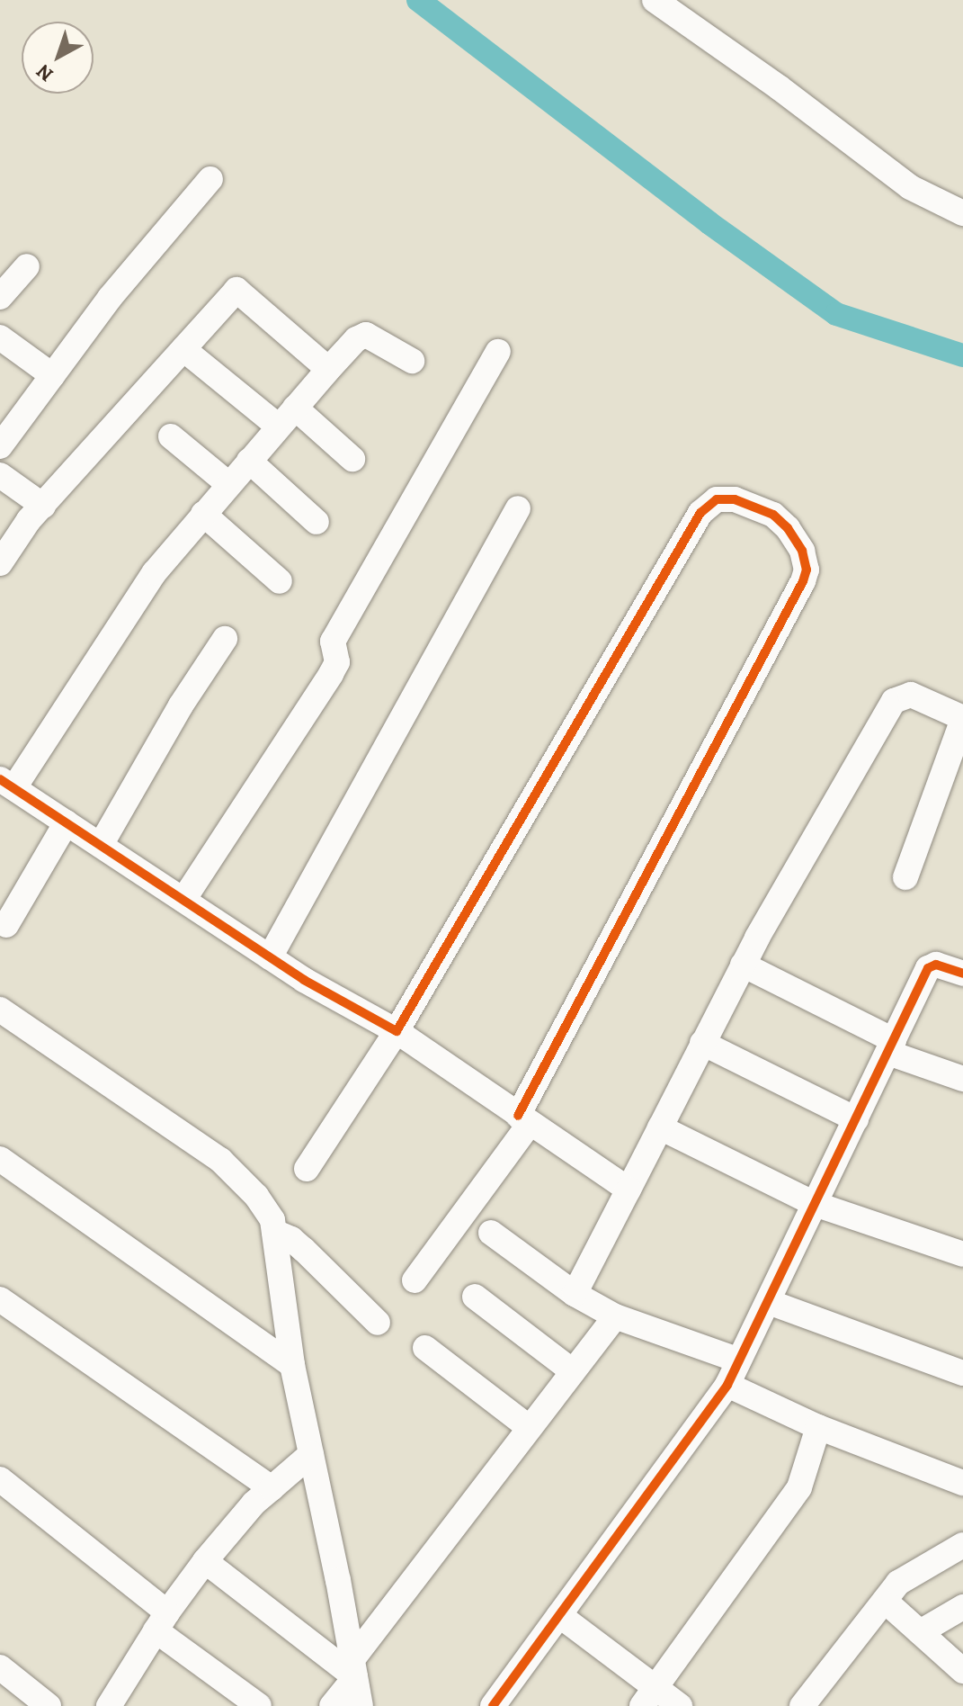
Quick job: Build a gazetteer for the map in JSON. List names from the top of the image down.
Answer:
{
  "north": "bottom left"
}
